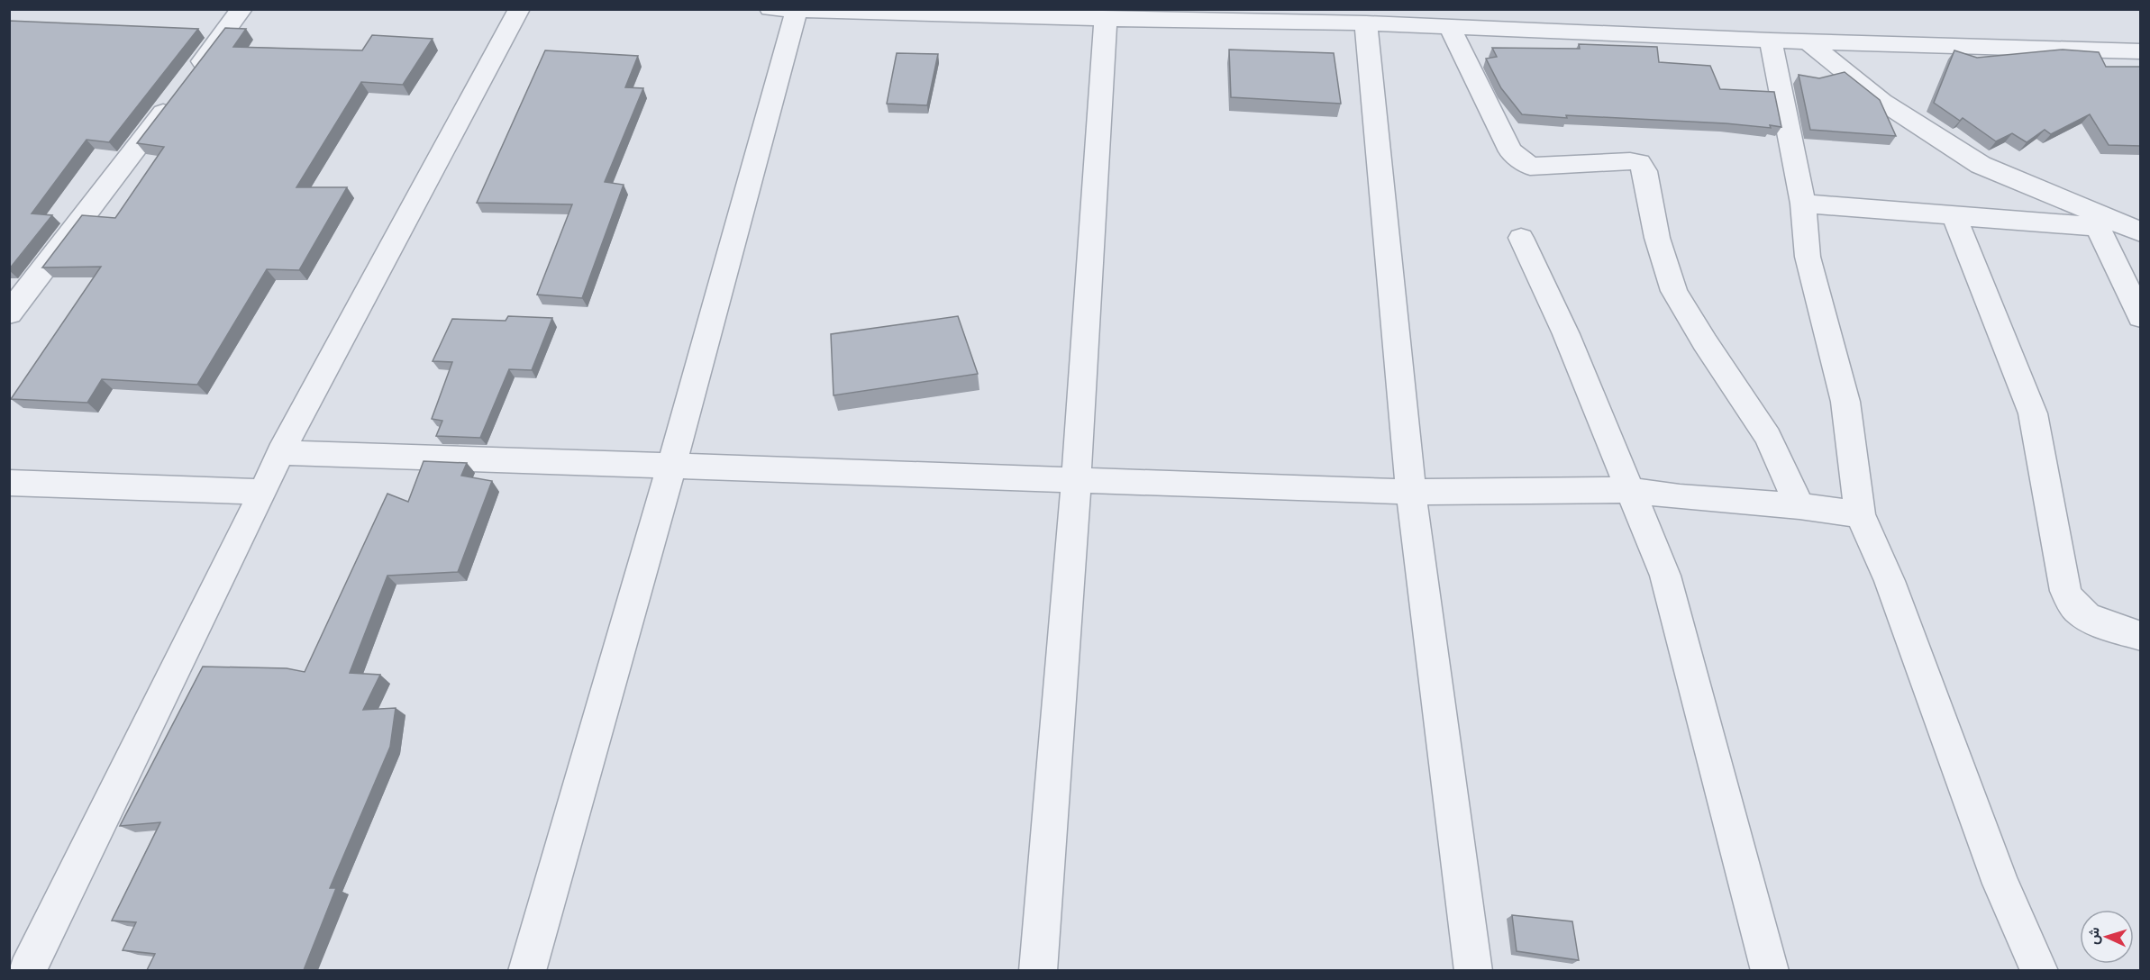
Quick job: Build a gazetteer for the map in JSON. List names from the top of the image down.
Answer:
{
  "north": "left"
}
